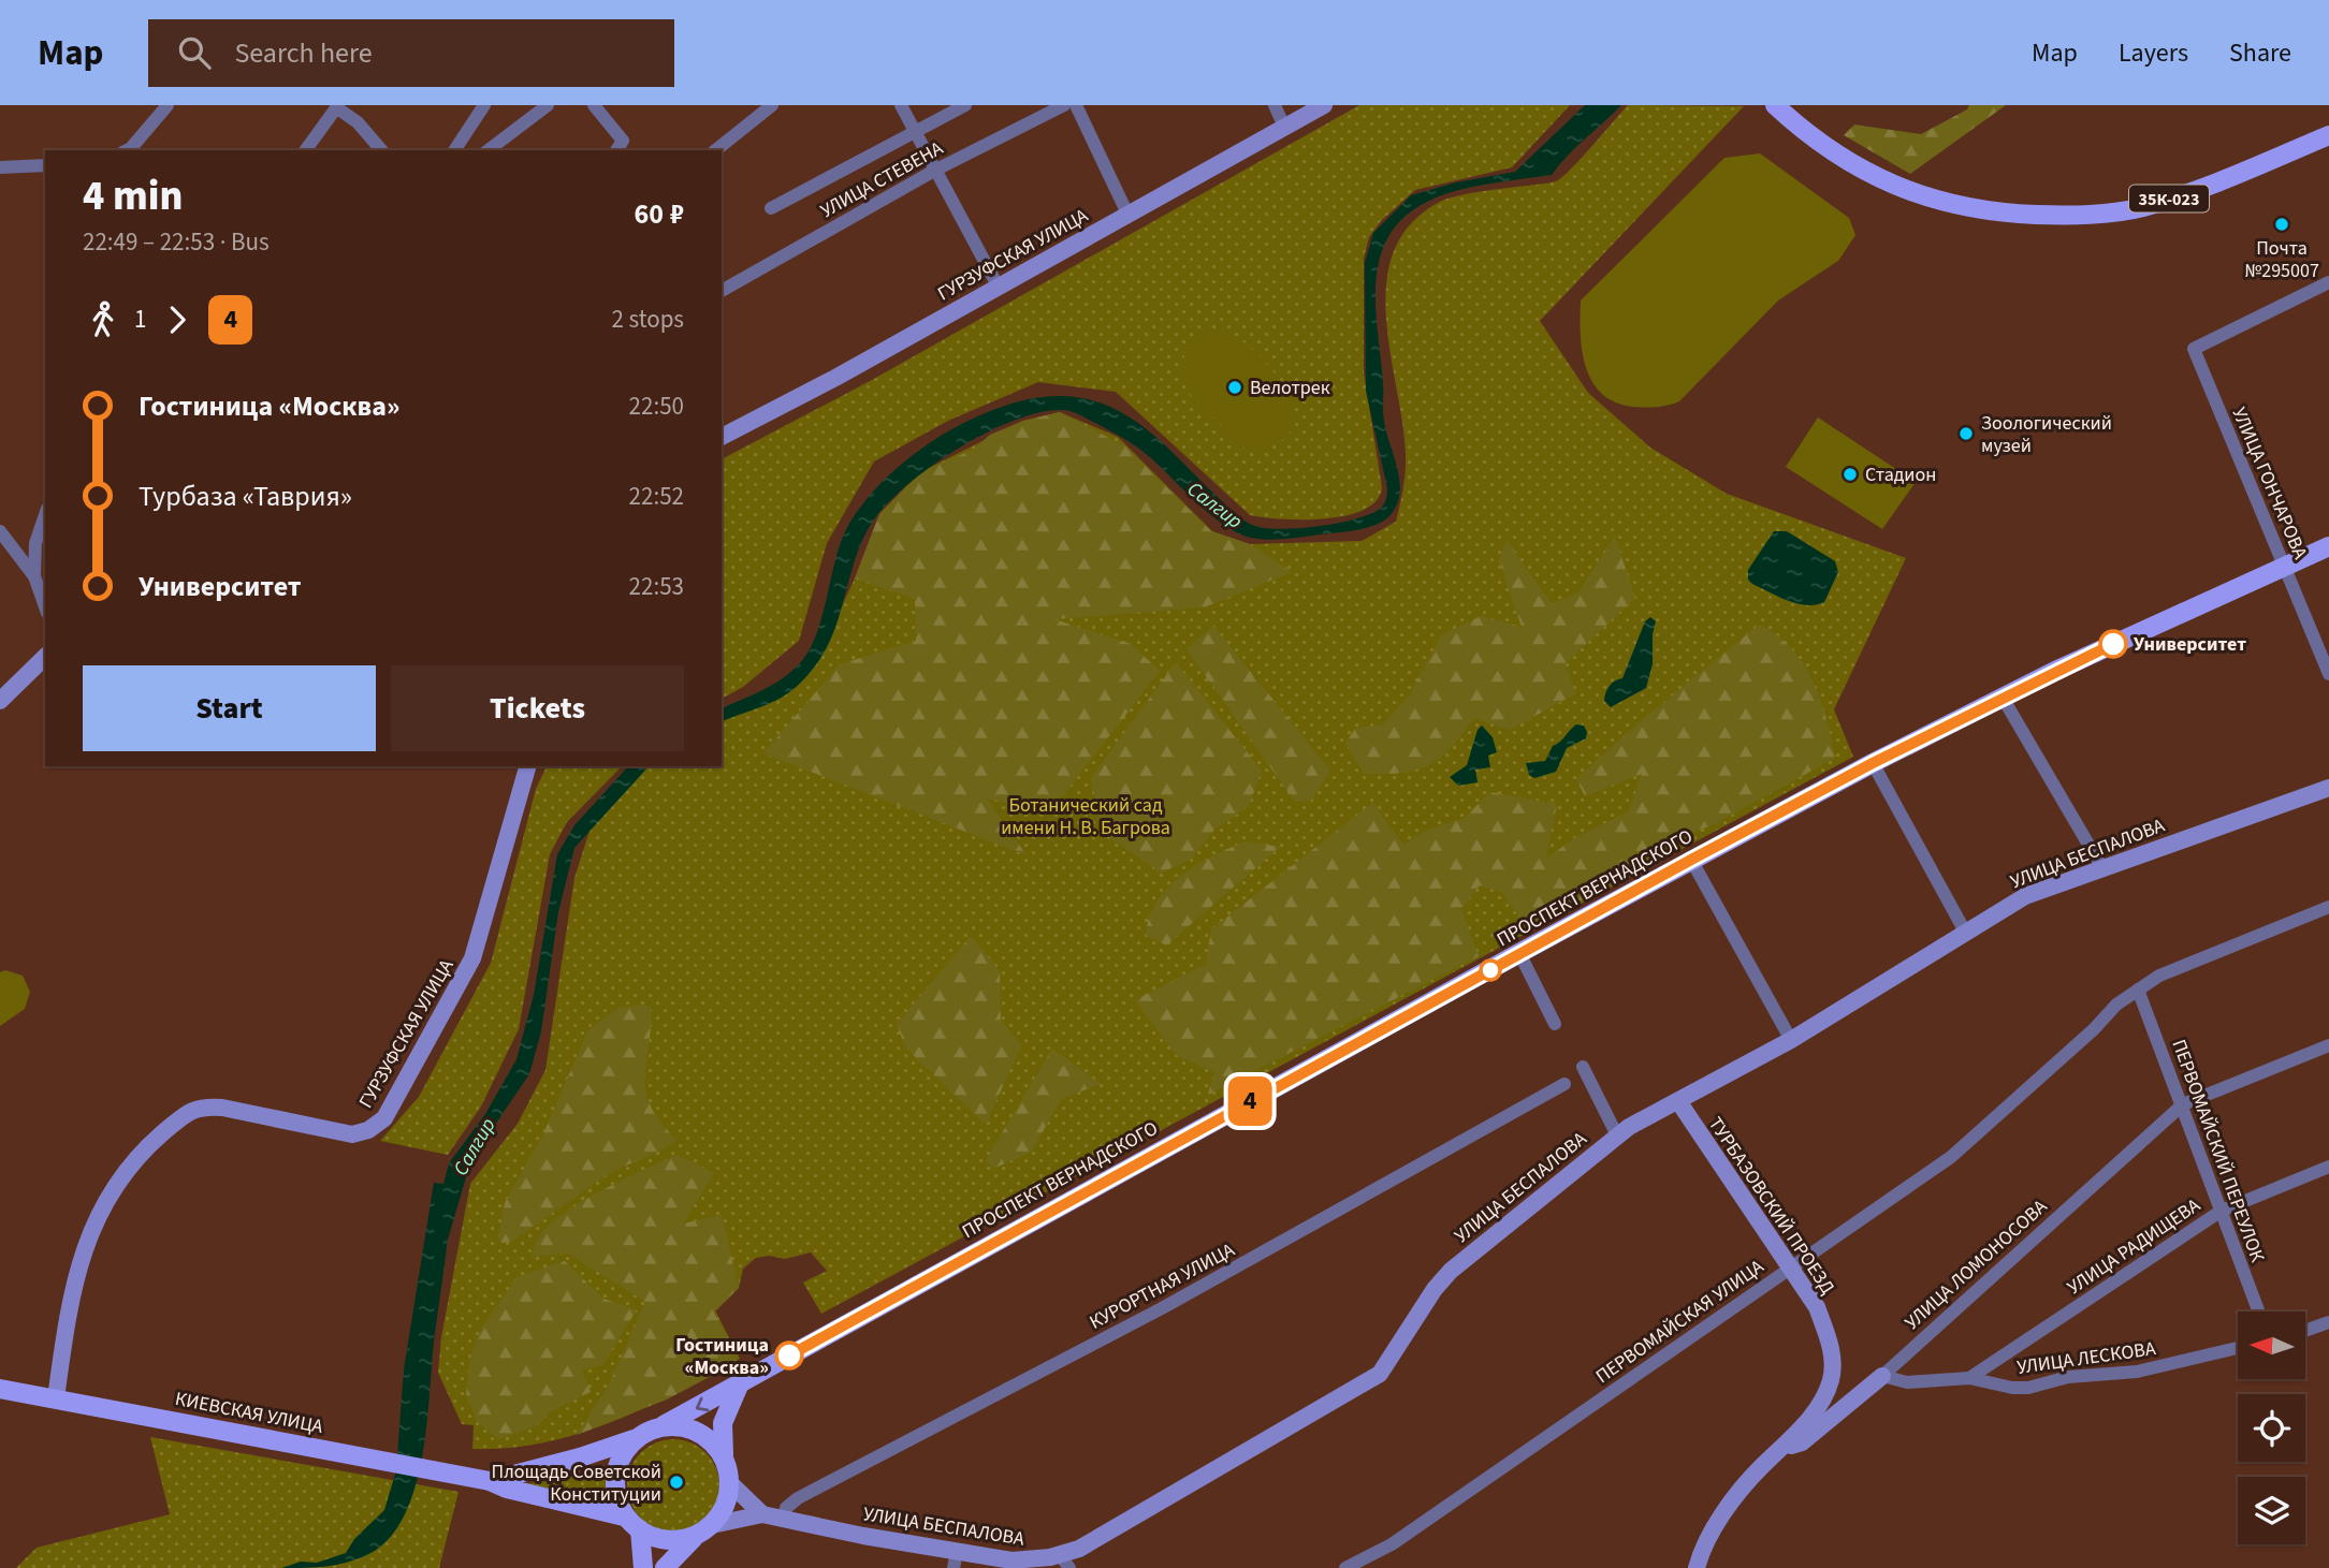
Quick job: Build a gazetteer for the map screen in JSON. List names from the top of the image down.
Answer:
{
  "streets": {
    "main road": [
      "35К-023",
      "ГУРЗУФСКАЯ УЛИЦА",
      "УЛИЦА БЕСПАЛОВА",
      "ПРОСПЕКТ ВЕРНАДСКОГО",
      "ТУРБАЗОВСКИЙ ПРОЕЗД",
      "УЛИЦА ЛОМОНОСОВА",
      "КИЕВСКАЯ УЛИЦА"
    ],
    "street": [
      "УЛИЦА СТЕВЕНА",
      "УЛИЦА ГОНЧАРОВА",
      "ПЕРВОМАЙСКИЙ ПЕРЕУЛОК",
      "УЛИЦА РАДИЩЕВА",
      "КУРОРТНАЯ УЛИЦА",
      "ПЕРВОМАЙСКАЯ УЛИЦА",
      "УЛИЦА ЛЕСКОВА"
    ]
  },
  "crossings": [
    ["ГУРЗУФСКАЯ УЛИЦА", "КИЕВСКАЯ УЛИЦА"],
    ["УЛИЦА ГОНЧАРОВА", "ПРОСПЕКТ ВЕРНАДСКОГО"],
    ["УЛИЦА БЕСПАЛОВА", "ПРОСПЕКТ ВЕРНАДСКОГО"],
    ["УЛИЦА БЕСПАЛОВА", "ТУРБАЗОВСКИЙ ПРОЕЗД"],
    ["УЛИЦА БЕСПАЛОВА", "КУРОРТНАЯ УЛИЦА"],
    ["УЛИЦА БЕСПАЛОВА", "КИЕВСКАЯ УЛИЦА"],
    ["ПРОСПЕКТ ВЕРНАДСКОГО", "КИЕВСКАЯ УЛИЦА"],
    ["ПЕРВОМАЙСКИЙ ПЕРЕУЛОК", "УЛИЦА РАДИЩЕВА"],
    ["ПЕРВОМАЙСКИЙ ПЕРЕУЛОК", "УЛИЦА ЛОМОНОСОВА"],
    ["ПЕРВОМАЙСКИЙ ПЕРЕУЛОК", "ПЕРВОМАЙСКАЯ УЛИЦА"],
    ["ТУРБАЗОВСКИЙ ПРОЕЗД", "УЛИЦА ЛОМОНОСОВА"],
    ["ТУРБАЗОВСКИЙ ПРОЕЗД", "ПЕРВОМАЙСКАЯ УЛИЦА"],
    ["УЛИЦА РАДИЩЕВА", "УЛИЦА ЛЕСКОВА"],
    ["УЛИЦА ЛОМОНОСОВА", "УЛИЦА ЛЕСКОВА"]
  ],
  "water": ["Салгир"],
  "parks": ["Ботанический сад имени Н. В. Багрова"],
  "places": [
    "Почта №295007",
    "Велотрек",
    "Зоологический музей",
    "Стадион",
    "Университет",
    "Гостиница «Москва»",
    "Площадь Советской Конституции"
  ],
  "lines": ["bus line 4"],
  "north": "left",
  "page": {
    "header": "Map",
    "search": "Search here",
    "nav": ["Map", "Layers", "Share"],
    "on_map": "4",
    "heading": ["4 min", "22:49 – 22:53 · Bus", "60 ₽"],
    "legs": ["1", "4", "2 stops"],
    "list": [
      {
        "name": "Гостиница «Москва»",
        "value": "22:50"
      },
      {
        "name": "Турбаза «Таврия»",
        "value": "22:52"
      },
      {
        "name": "Университет",
        "value": "22:53"
      }
    ],
    "buttons": ["Start", "Tickets"]
  }
}
